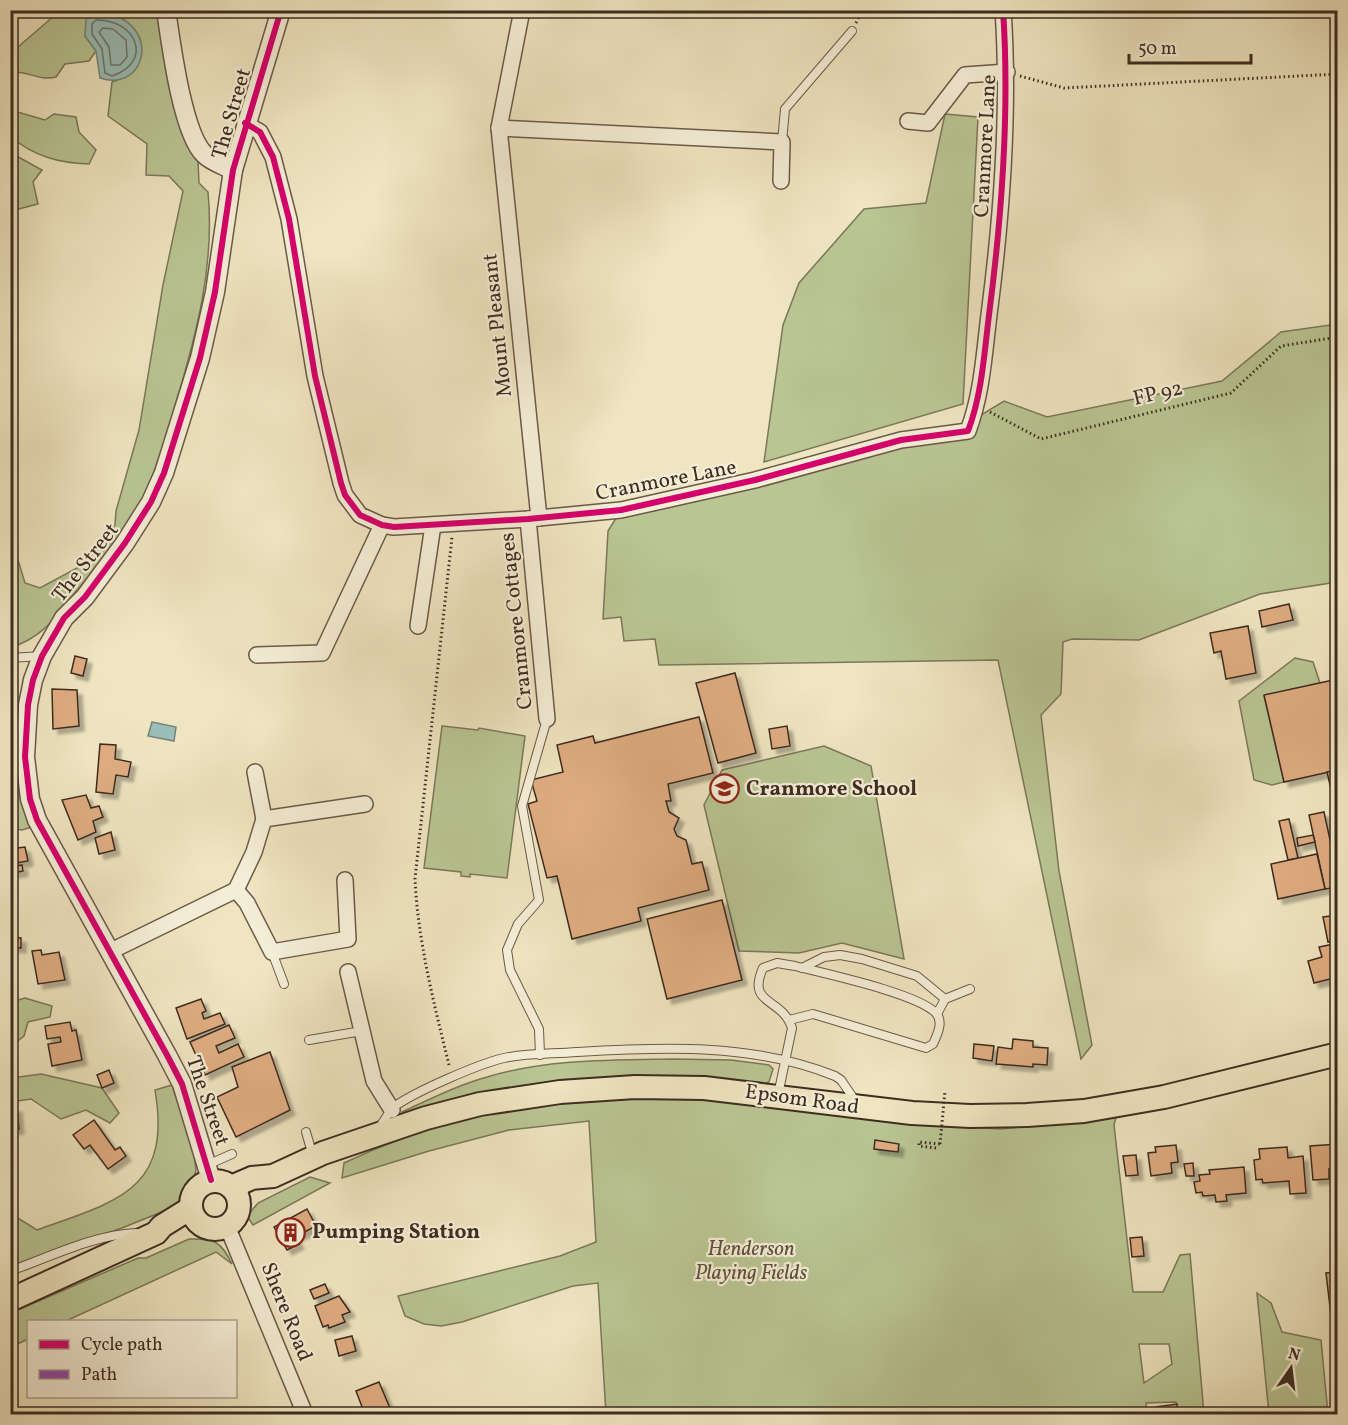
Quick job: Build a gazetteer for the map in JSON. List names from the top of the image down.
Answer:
{
  "streets": {
    "main road": ["Epsom Road"],
    "street": [
      "The Street",
      "Cranmore Lane",
      "Mount Pleasant",
      "Cranmore Cottages",
      "Shere Road"
    ],
    "path": ["FP 92"]
  },
  "crossings": [
    ["The Street", "Epsom Road"],
    ["The Street", "Shere Road"],
    ["Cranmore Lane", "Mount Pleasant"],
    ["Cranmore Lane", "FP 92"],
    ["Cranmore Lane", "Cranmore Cottages"],
    ["Mount Pleasant", "Cranmore Cottages"],
    ["Epsom Road", "Shere Road"]
  ],
  "parks": ["Henderson Playing Fields"],
  "places": {
    "school or university": ["Cranmore School"],
    "building": ["Pumping Station"]
  },
  "legend": ["Cycle path", "Path"],
  "scale_bar": "50 m",
  "north": "top"
}
